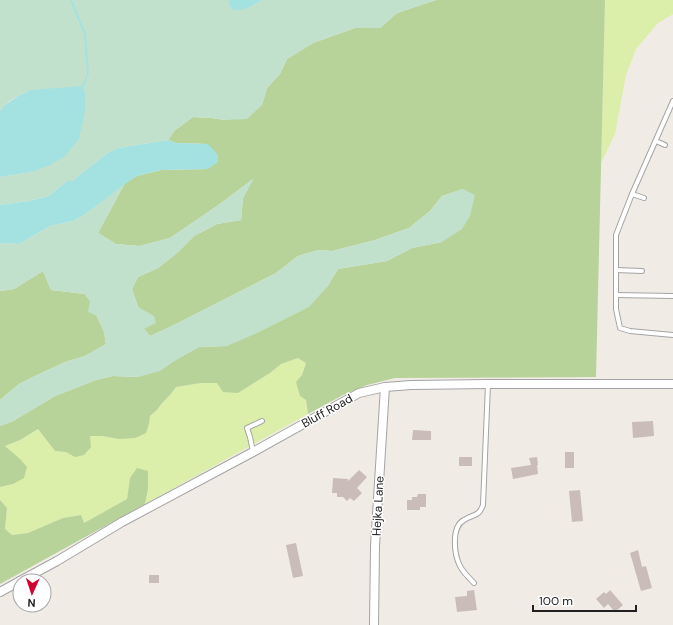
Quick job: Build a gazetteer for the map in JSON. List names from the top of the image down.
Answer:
{
  "streets": {
    "street": ["Bluff Road", "Hejka Lane"]
  },
  "crossings": [
    ["Bluff Road", "Hejka Lane"]
  ],
  "scale_bar": "100 m",
  "north": "bottom"
}
